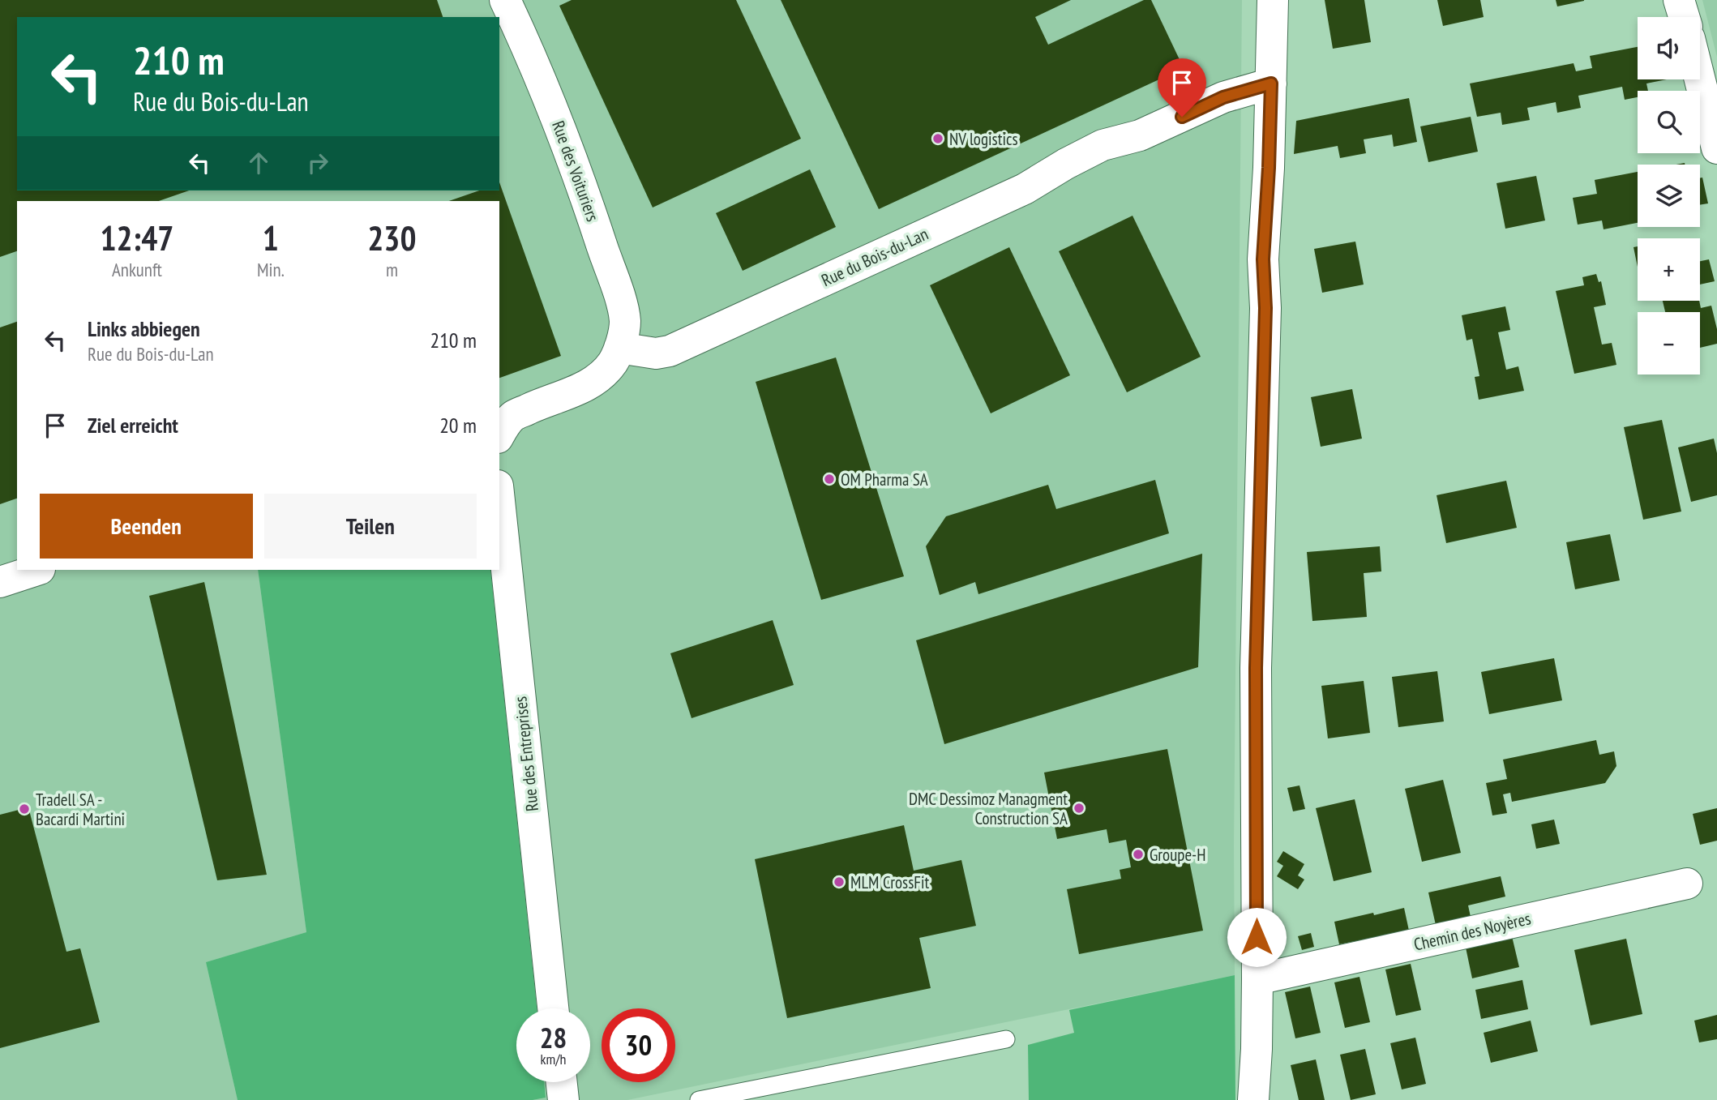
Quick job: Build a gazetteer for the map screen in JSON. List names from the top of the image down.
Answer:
{
  "streets": {
    "street": [
      "Rue des Voituriers",
      "Rue du Bois-du-Lan",
      "Rue des Entreprises",
      "Chemin des Noyères"
    ]
  },
  "crossings": [
    ["Rue des Voituriers", "Rue du Bois-du-Lan"]
  ],
  "places": [
    "NV logistics",
    "OM Pharma SA",
    "DMC Dessimoz Managment Construction SA",
    "Tradell SA - Bacardi Martini",
    "Groupe-H",
    "MLM CrossFit"
  ],
  "page": {
    "map_buttons": ["+", "−"],
    "turn": ["210 m", "Rue du Bois-du-Lan"],
    "eta": [
      "12:47",
      "Ankunft",
      "1",
      "Min.",
      "230",
      "m"
    ],
    "list": [
      {
        "name": "Links abbiegen",
        "note": "Rue du Bois-du-Lan",
        "value": "210 m"
      },
      {
        "name": "Ziel erreicht",
        "value": "20 m"
      }
    ],
    "buttons": ["Beenden", "Teilen"],
    "speed": "28 km/h",
    "limit": "30"
  }
}
